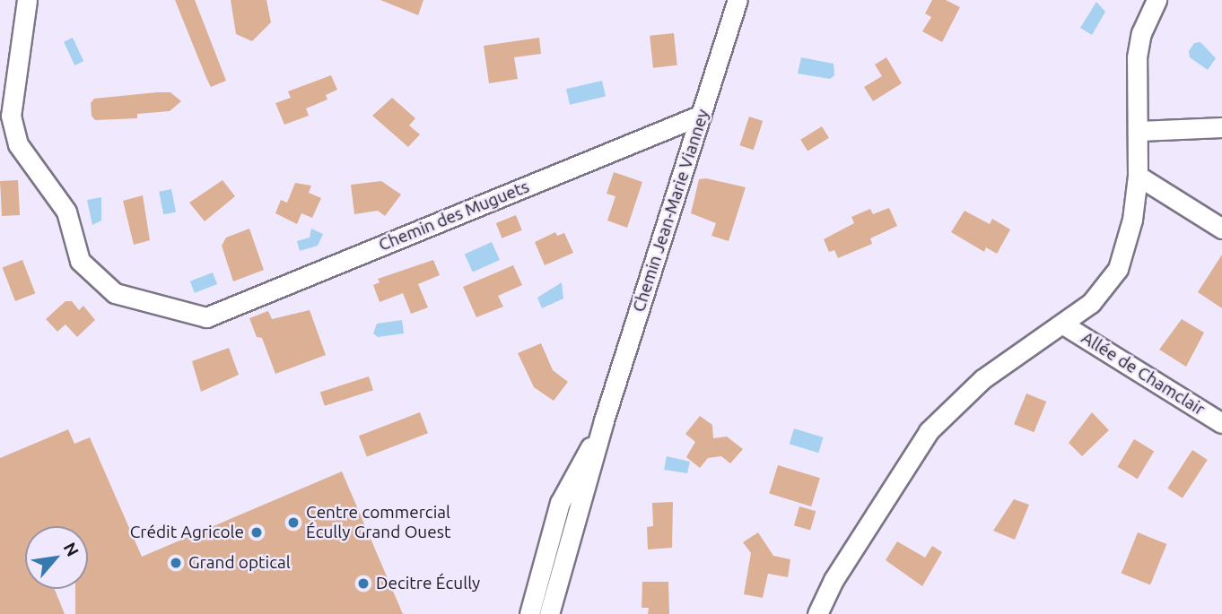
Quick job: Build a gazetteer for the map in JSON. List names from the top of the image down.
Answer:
{
  "streets": {
    "street": ["Chemin Jean-Marie Vianney", "Chemin des Muguets", "Allée de Chamclair"]
  },
  "crossings": [
    ["Chemin Jean-Marie Vianney", "Chemin des Muguets"]
  ],
  "places": [
    "Centre commercial Écully Grand Ouest",
    "Crédit Agricole",
    "Grand optical",
    "Decitre Écully"
  ],
  "north": "top right"
}
